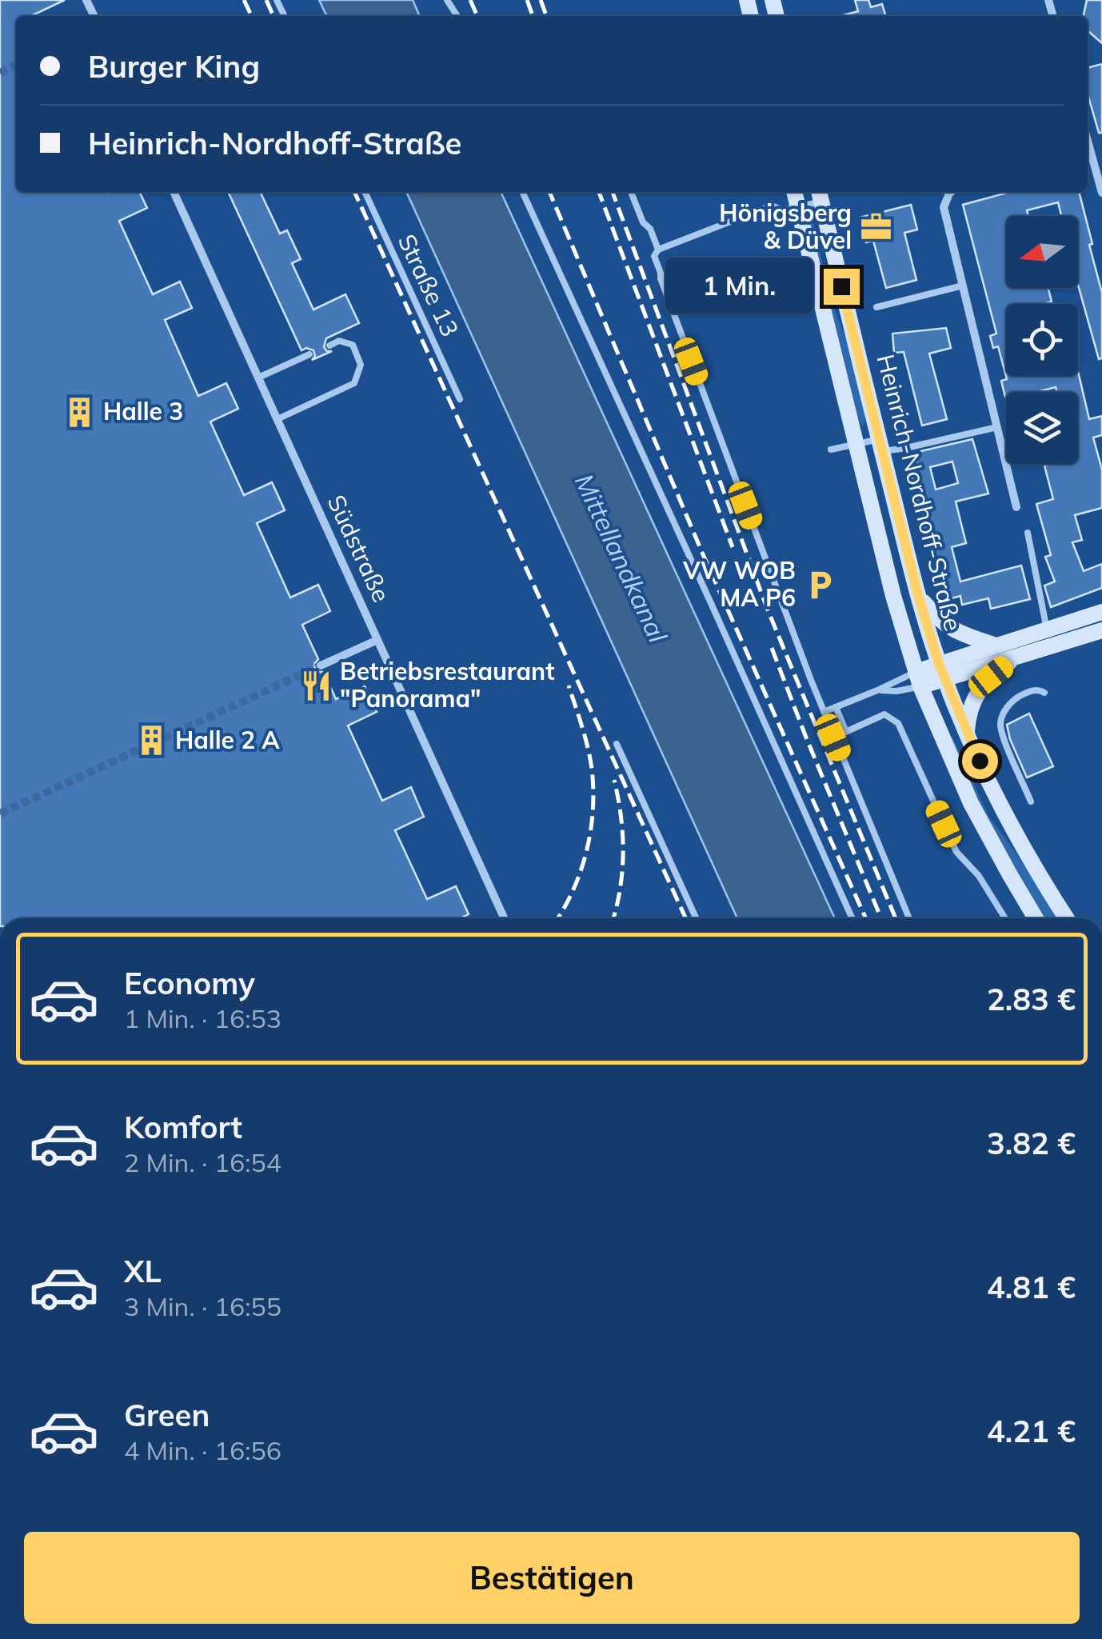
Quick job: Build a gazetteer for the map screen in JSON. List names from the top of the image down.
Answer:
{
  "streets": {
    "main road": ["Heinrich-Nordhoff-Straße"],
    "street": ["Südstraße"],
    "lane": ["Straße 13"]
  },
  "water": ["Mittellandkanal"],
  "places": {
    "office": ["Hönigsberg & Düvel"],
    "building": ["Halle 3", "Halle 2 A"],
    "parking": ["VW WOB MA P6"],
    "restaurant": ["Betriebsrestaurant \"Panorama\""]
  },
  "north": "left",
  "page": {
    "banner": ["Burger King", "Heinrich-Nordhoff-Straße"],
    "bubble": "1 Min.",
    "list": [
      {
        "name": "Economy",
        "note": "1 Min. · 16:53",
        "value": "2.83 €"
      },
      {
        "name": "Komfort",
        "note": "2 Min. · 16:54",
        "value": "3.82 €"
      },
      {
        "name": "XL",
        "note": "3 Min. · 16:55",
        "value": "4.81 €"
      },
      {
        "name": "Green",
        "note": "4 Min. · 16:56",
        "value": "4.21 €"
      }
    ],
    "buttons": "Bestätigen"
  }
}
